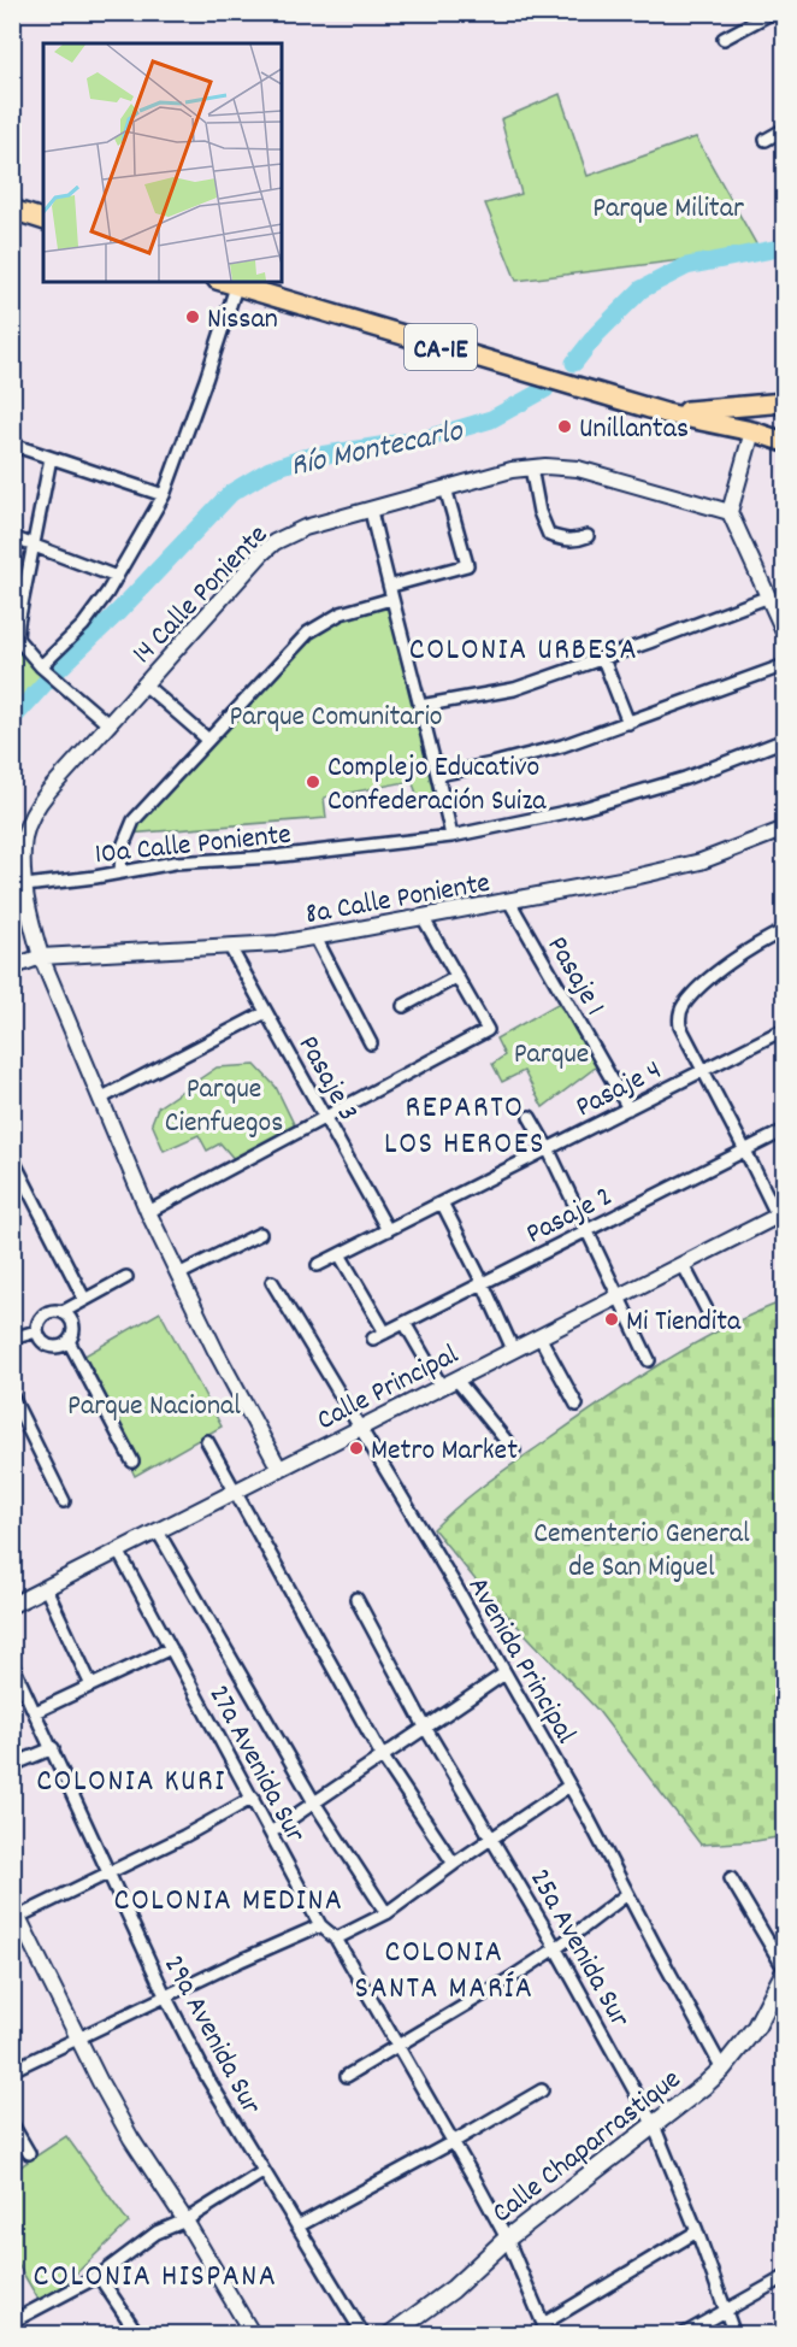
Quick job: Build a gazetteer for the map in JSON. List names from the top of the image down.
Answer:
{
  "streets": {
    "highway": ["CA-1E"],
    "main road": ["Calle Chaparrastique"],
    "street": [
      "14 Calle Poniente",
      "10a Calle Poniente",
      "8a Calle Poniente",
      "Pasaje 1",
      "Pasaje 3",
      "Pasaje 4",
      "Pasaje 2",
      "Calle Principal",
      "Avenida Principal",
      "27a Avenida Sur",
      "25a Avenida Sur",
      "29a Avenida Sur"
    ]
  },
  "crossings": [
    ["14 Calle Poniente", "10a Calle Poniente"],
    ["8a Calle Poniente", "Pasaje 1"],
    ["8a Calle Poniente", "Pasaje 3"],
    ["Pasaje 1", "Pasaje 4"],
    ["Pasaje 3", "Pasaje 4"],
    ["Calle Principal", "Avenida Principal"],
    ["Calle Principal", "27a Avenida Sur"],
    ["Avenida Principal", "Calle Chaparrastique"],
    ["27a Avenida Sur", "Calle Chaparrastique"],
    ["25a Avenida Sur", "Calle Chaparrastique"]
  ],
  "districts": [
    "COLONIA URBESA",
    "REPARTO LOS HEROES",
    "COLONIA KURI",
    "COLONIA MEDINA",
    "COLONIA SANTA MARÍA",
    "COLONIA HISPANA"
  ],
  "water": ["Río Montecarlo"],
  "parks": [
    "Parque Militar",
    "Parque Comunitario",
    "Parque",
    "Parque Cienfuegos",
    "Parque Nacional",
    "Cementerio General de San Miguel"
  ],
  "places": [
    "Nissan",
    "Unillantas",
    "Complejo Educativo Confederación Suiza",
    "Mi Tiendita",
    "Metro Market"
  ]
}
